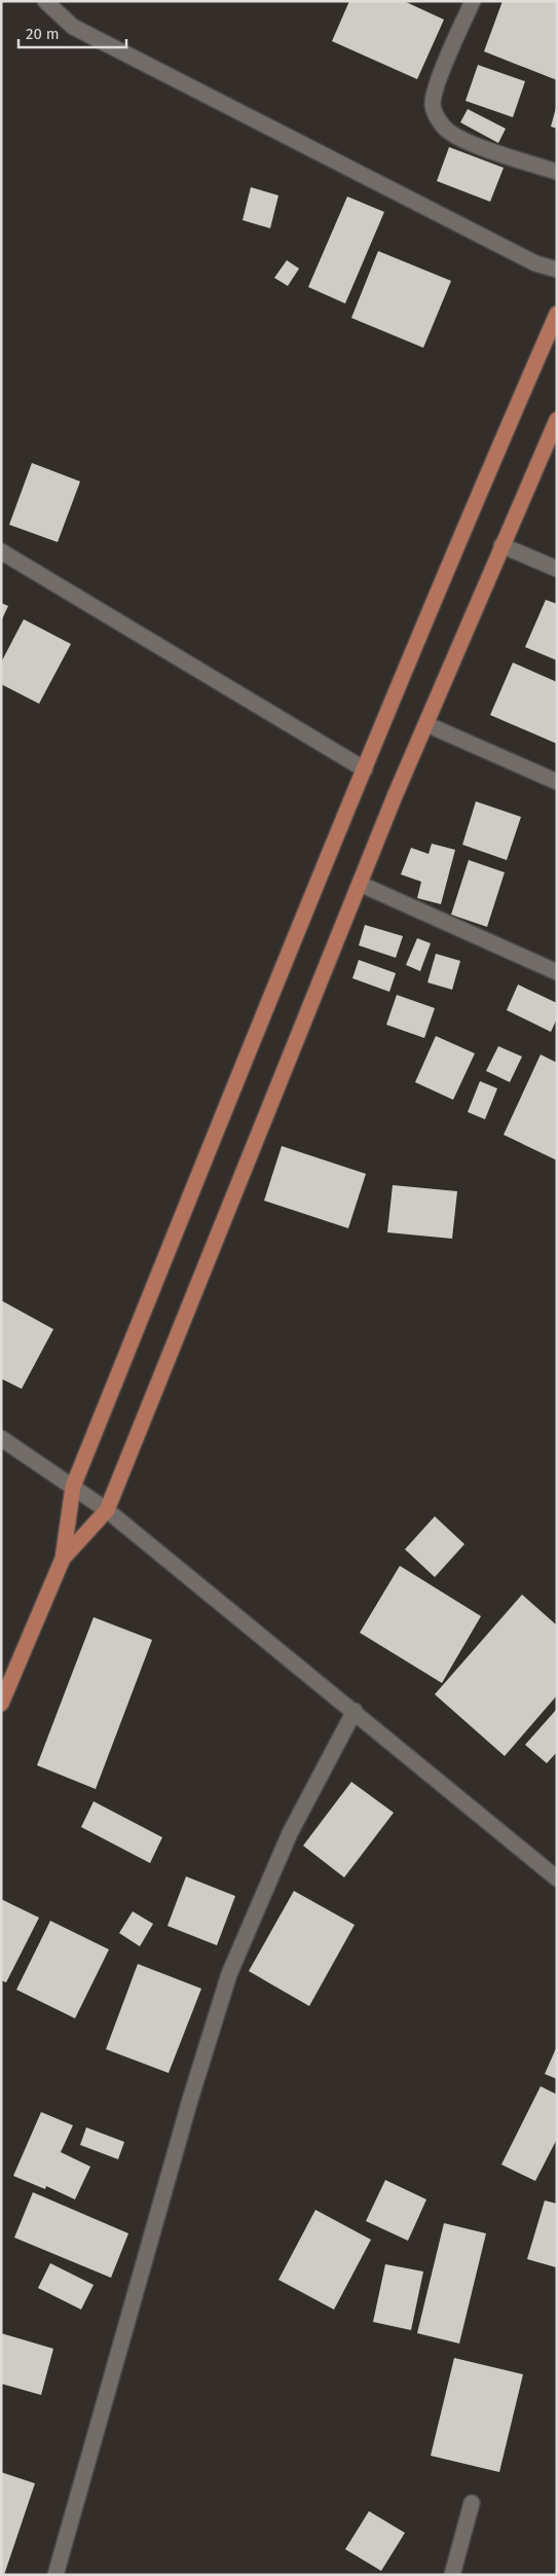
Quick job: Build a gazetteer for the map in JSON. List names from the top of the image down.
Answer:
{
  "scale_bar": "20 m"
}
